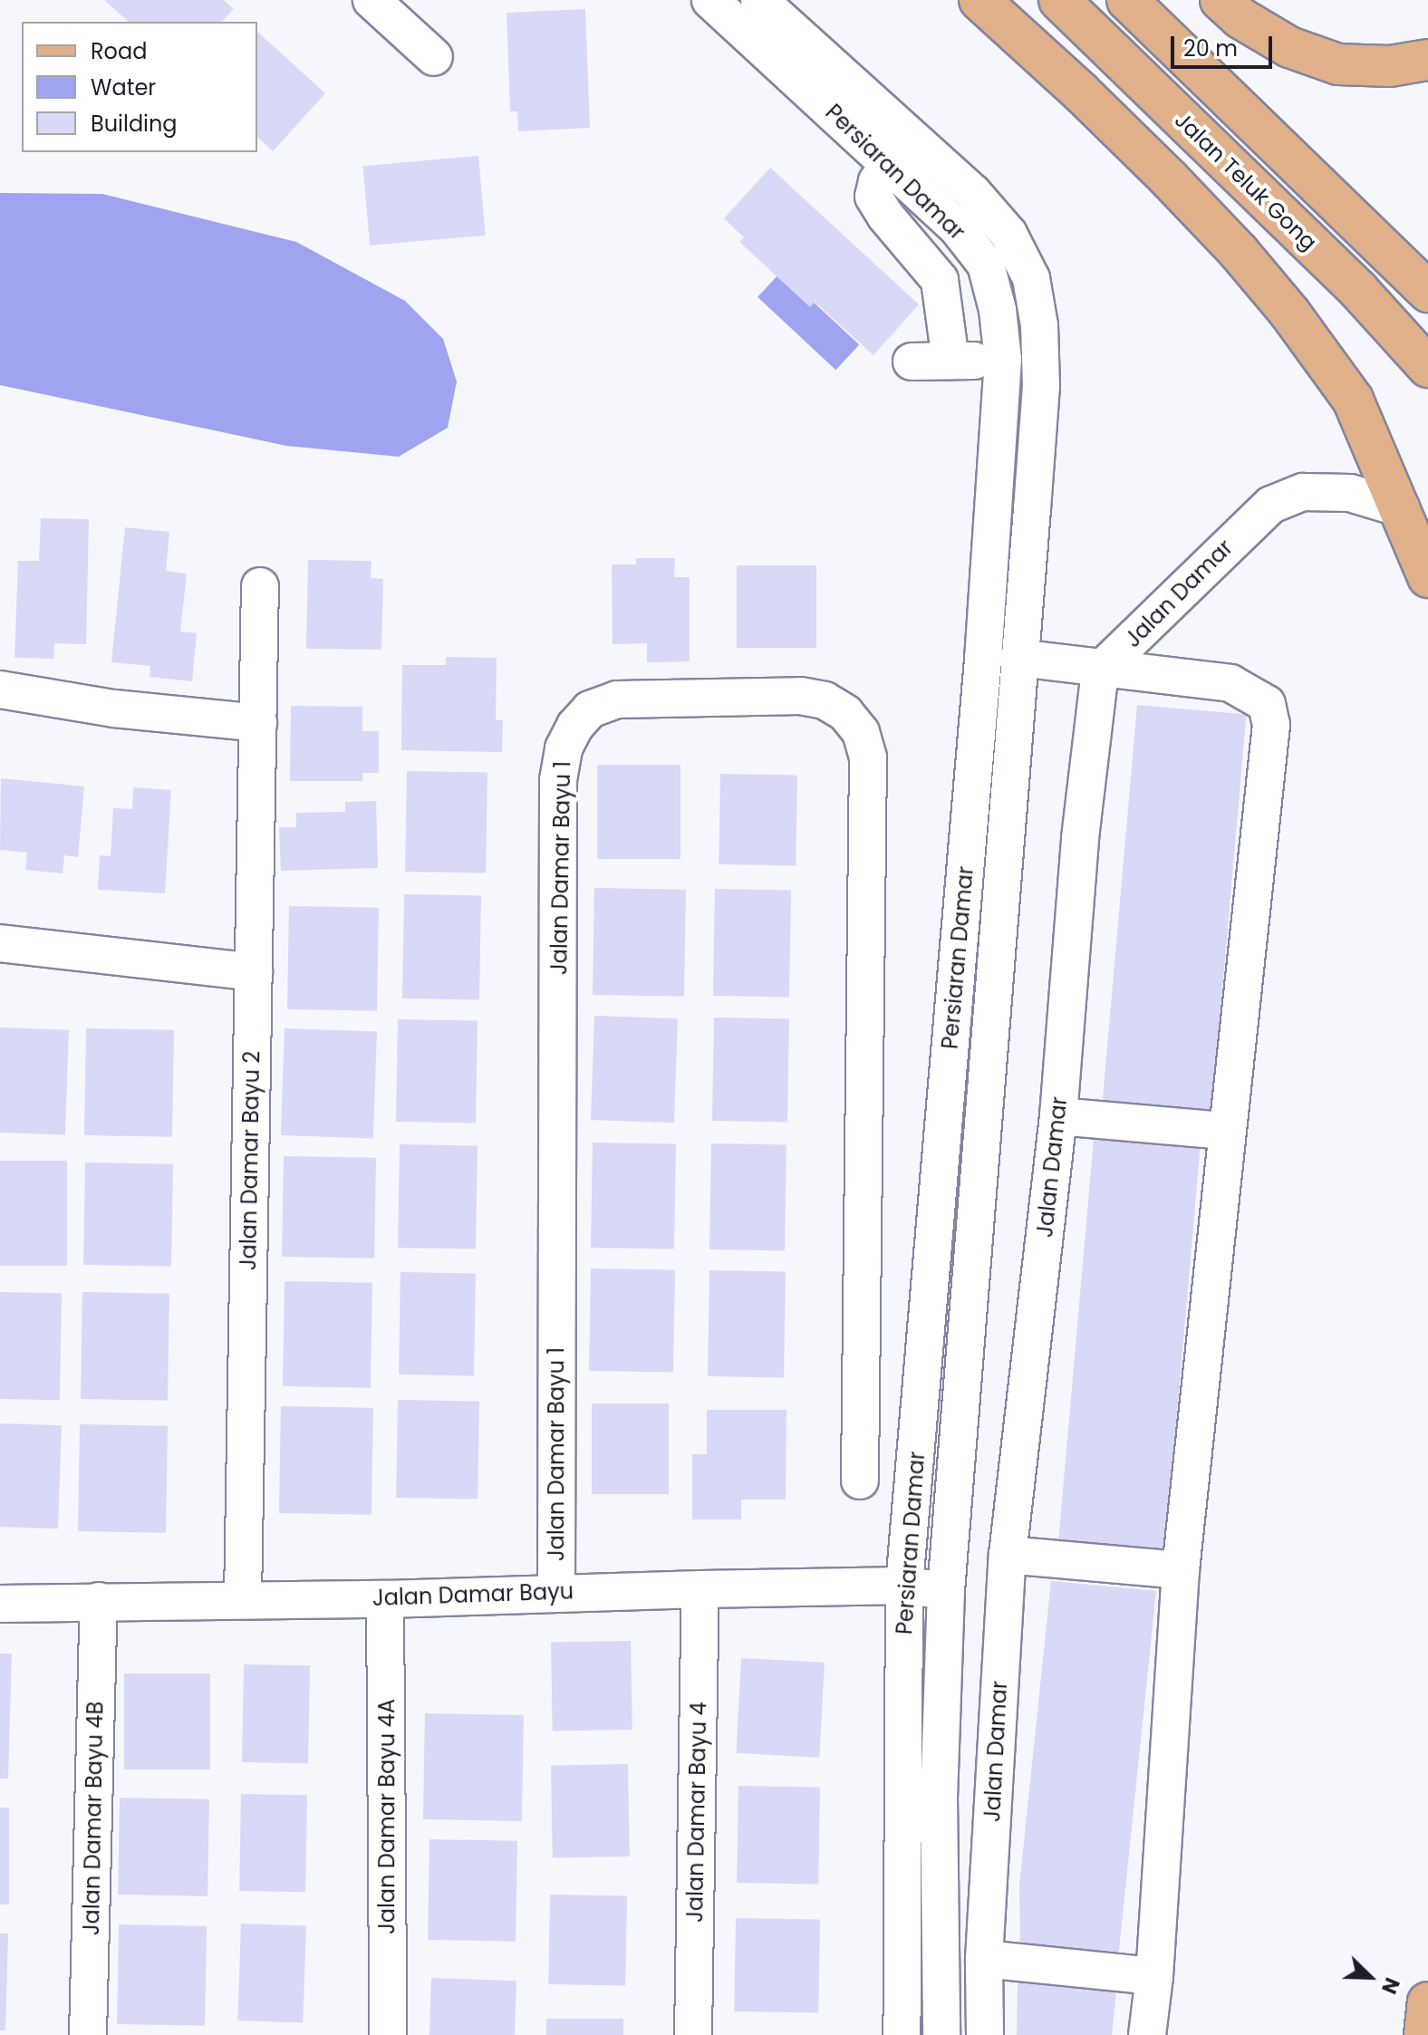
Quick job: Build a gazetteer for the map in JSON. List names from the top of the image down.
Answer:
{
  "streets": {
    "main road": ["Jalan Teluk Gong"],
    "street": [
      "Persiaran Damar",
      "Jalan Damar",
      "Jalan Damar Bayu 1",
      "Jalan Damar Bayu 2",
      "Jalan Damar Bayu",
      "Jalan Damar Bayu 4",
      "Jalan Damar Bayu 4A",
      "Jalan Damar Bayu 4B"
    ]
  },
  "crossings": [
    ["Persiaran Damar", "Jalan Damar Bayu"],
    ["Jalan Damar Bayu 1", "Jalan Damar Bayu"],
    ["Jalan Damar Bayu 2", "Jalan Damar Bayu"],
    ["Jalan Damar Bayu", "Jalan Damar Bayu 4"],
    ["Jalan Damar Bayu", "Jalan Damar Bayu 4A"],
    ["Jalan Damar Bayu", "Jalan Damar Bayu 4B"]
  ],
  "legend": ["Road", "Water", "Building"],
  "scale_bar": "20 m",
  "north": "bottom right"
}
